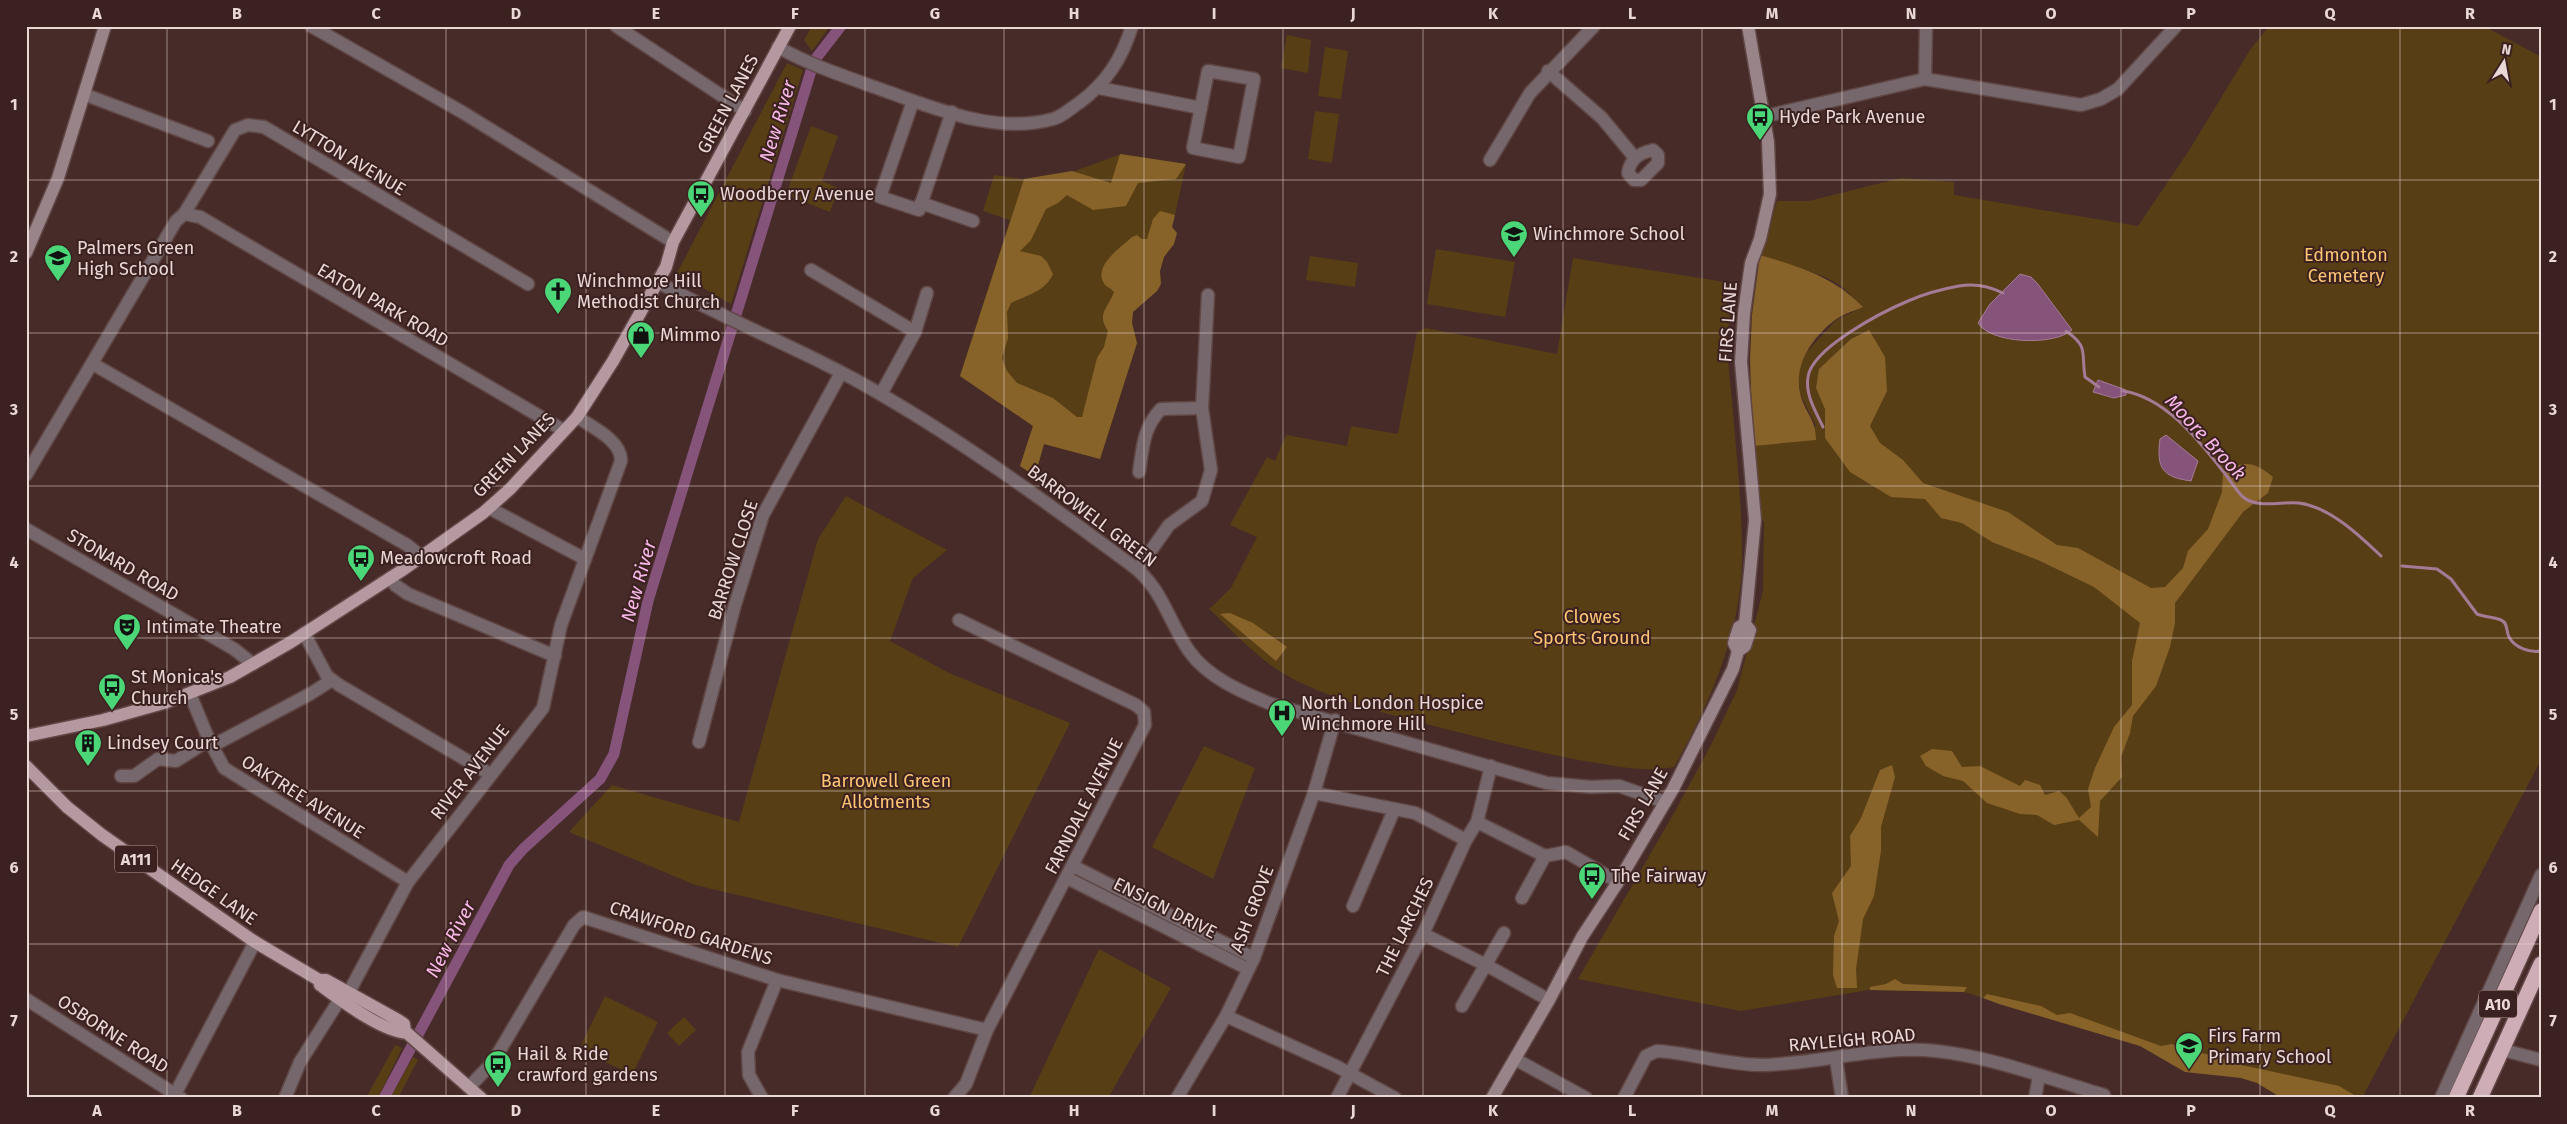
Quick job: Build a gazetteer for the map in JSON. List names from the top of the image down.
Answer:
{
  "streets": {
    "highway": ["A10"],
    "main road": ["GREEN LANES", "A111", "HEDGE LANE"],
    "street": [
      "LYTTON AVENUE",
      "EATON PARK ROAD",
      "FIRS LANE",
      "BARROWELL GREEN",
      "BARROW CLOSE",
      "STONARD ROAD",
      "RIVER AVENUE",
      "OAKTREE AVENUE",
      "FARNDALE AVENUE",
      "ENSIGN DRIVE",
      "ASH GROVE",
      "THE LARCHES",
      "CRAWFORD GARDENS",
      "OSBORNE ROAD",
      "RAYLEIGH ROAD"
    ]
  },
  "crossings": [
    ["GREEN LANES", "EATON PARK ROAD"],
    ["GREEN LANES", "BARROWELL GREEN"],
    ["GREEN LANES", "STONARD ROAD"],
    ["GREEN LANES", "RIVER AVENUE"],
    ["GREEN LANES", "OAKTREE AVENUE"],
    ["LYTTON AVENUE", "EATON PARK ROAD"],
    ["FIRS LANE", "BARROWELL GREEN"],
    ["BARROWELL GREEN", "BARROW CLOSE"],
    ["BARROWELL GREEN", "ASH GROVE"],
    ["BARROWELL GREEN", "THE LARCHES"],
    ["RIVER AVENUE", "OAKTREE AVENUE"],
    ["RIVER AVENUE", "HEDGE LANE"],
    ["FARNDALE AVENUE", "ENSIGN DRIVE"],
    ["FARNDALE AVENUE", "CRAWFORD GARDENS"],
    ["HEDGE LANE", "CRAWFORD GARDENS"],
    ["ENSIGN DRIVE", "ASH GROVE"]
  ],
  "water": ["New River", "Moore Brook"],
  "parks": ["Edmonton Cemetery", "Clowes Sports Ground", "Barrowell Green Allotments"],
  "places": {
    "bus stop": [
      "Hyde Park Avenue",
      "Woodberry Avenue",
      "Meadowcroft Road",
      "St Monica's Church",
      "The Fairway",
      "Hail & Ride crawford gardens"
    ],
    "school or university": ["Winchmore School", "Palmers Green High School", "Firs Farm Primary School"],
    "church": ["Winchmore Hill Methodist Church"],
    "shop": ["Mimmo"],
    "theatre": ["Intimate Theatre"],
    "hospital": ["North London Hospice Winchmore Hill"],
    "building": ["Lindsey Court"]
  },
  "north": "top",
  "grid": {
    "columns": [
      "A",
      "B",
      "C",
      "D",
      "E",
      "F",
      "G",
      "H",
      "I",
      "J",
      "K",
      "L",
      "M",
      "N",
      "O",
      "P",
      "Q",
      "R"
    ],
    "rows": [
      "1",
      "2",
      "3",
      "4",
      "5",
      "6",
      "7"
    ]
  }
}
